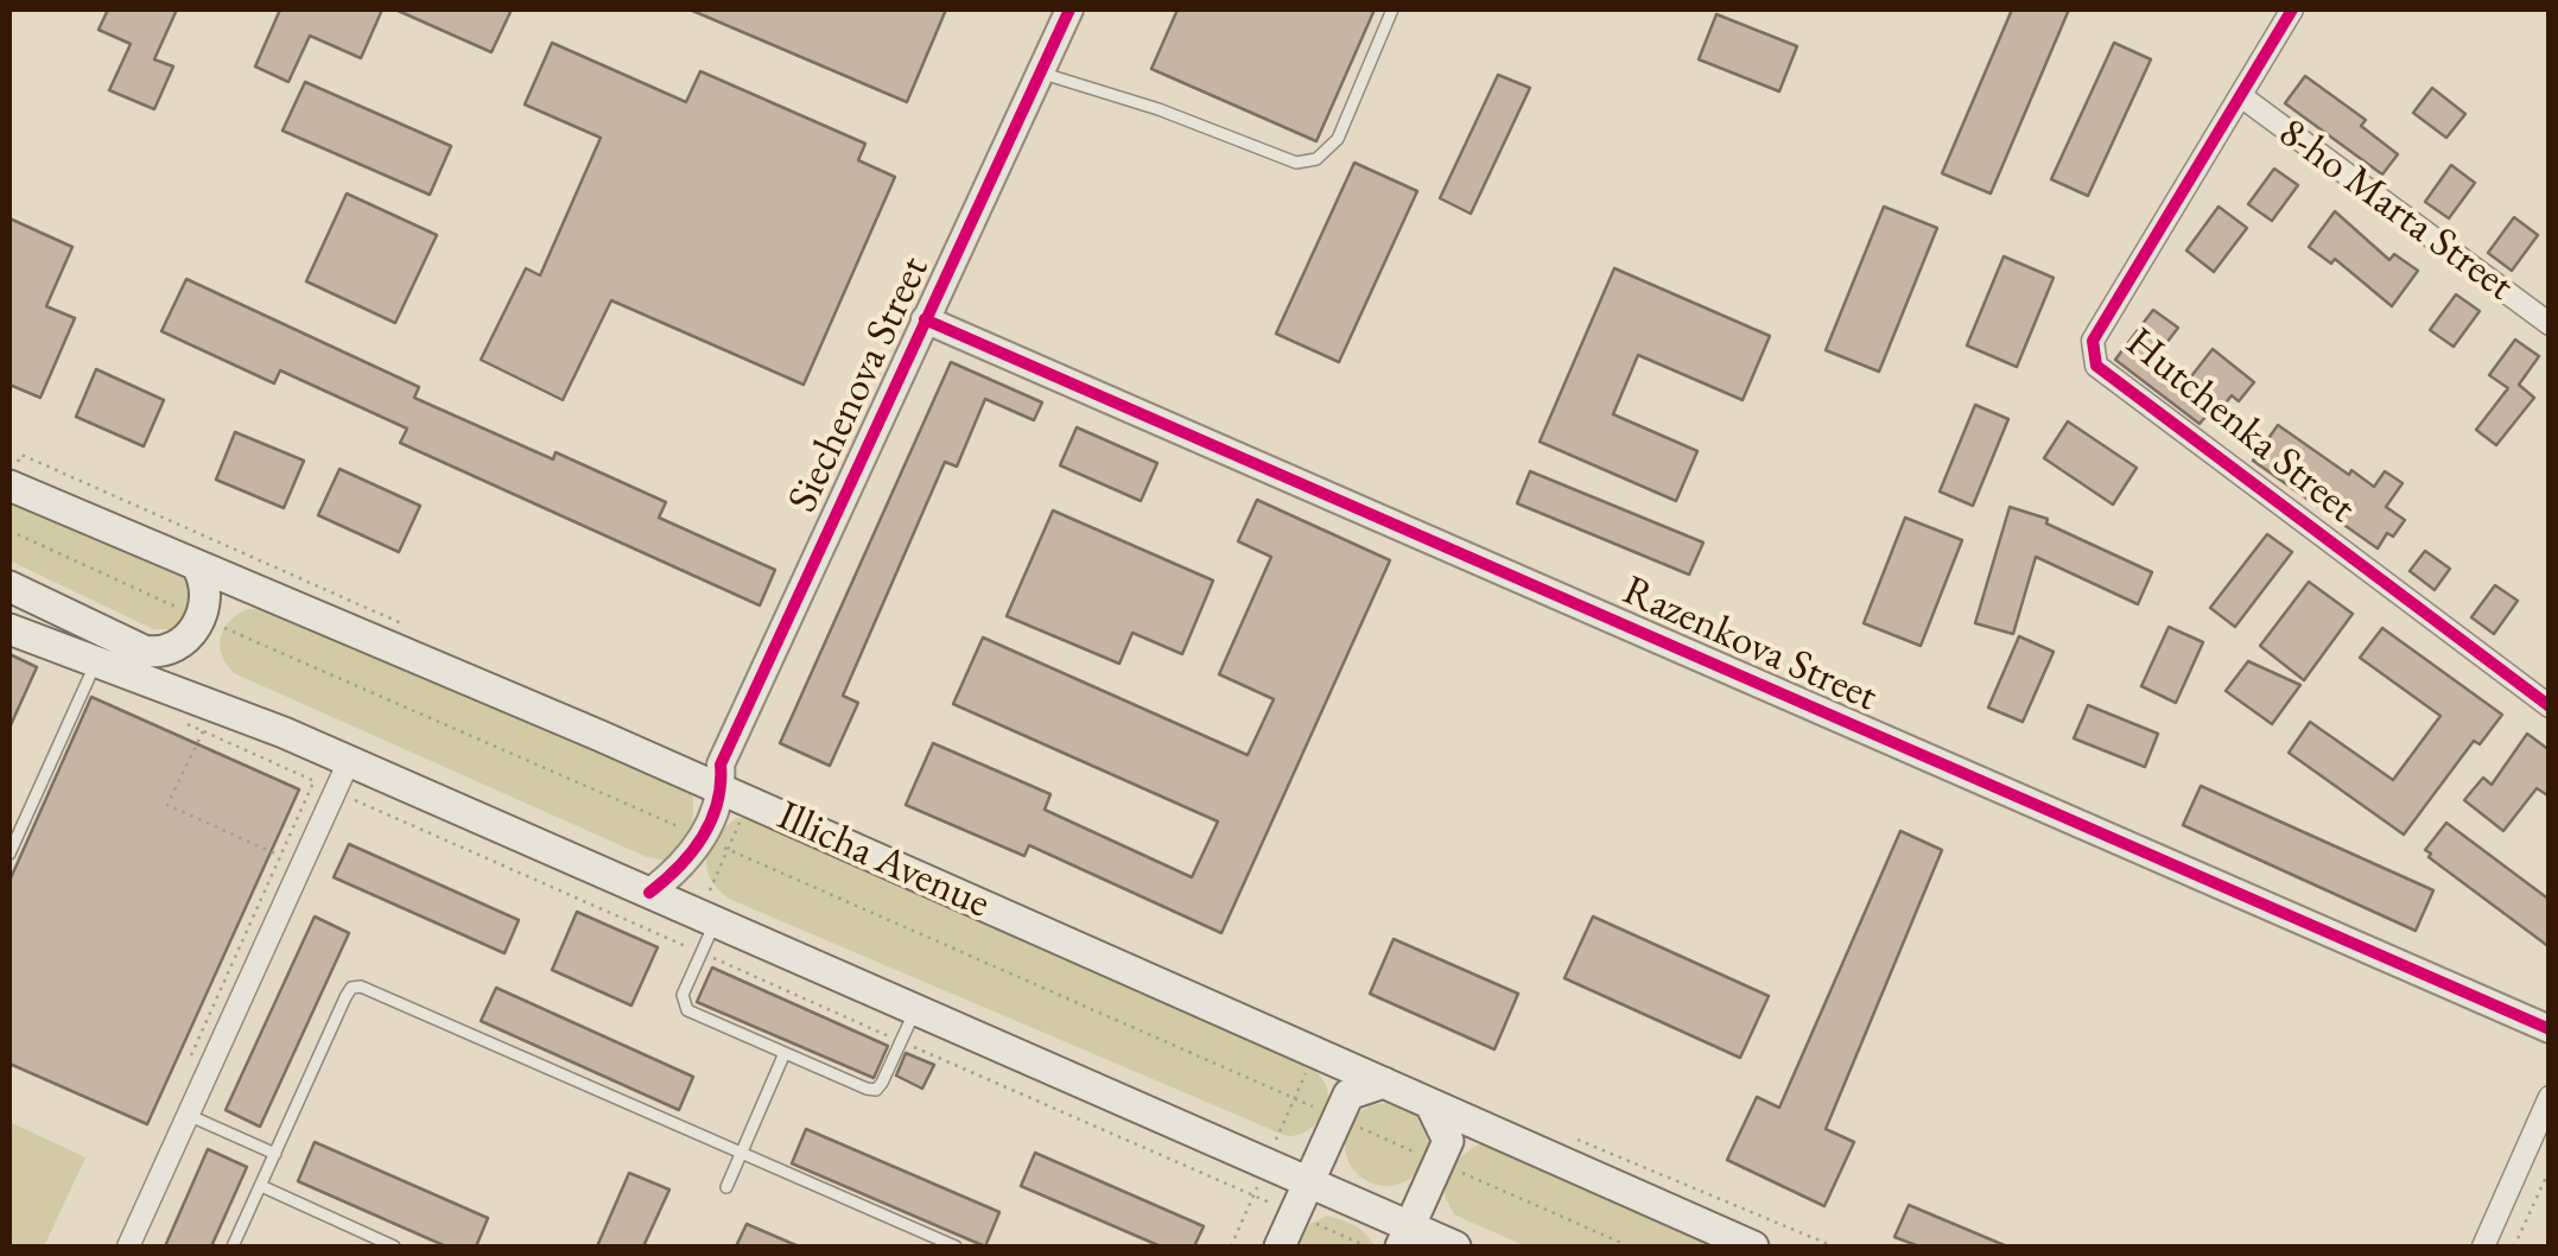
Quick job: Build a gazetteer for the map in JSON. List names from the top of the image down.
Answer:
{
  "streets": {
    "main road": ["Illicha Avenue"],
    "street": [
      "8-ho Marta Street",
      "Siechenova Street",
      "Hutchenka Street",
      "Razenkova Street"
    ]
  },
  "crossings": [
    ["8-ho Marta Street", "Hutchenka Street"],
    ["Siechenova Street", "Razenkova Street"],
    ["Siechenova Street", "Illicha Avenue"]
  ]
}
